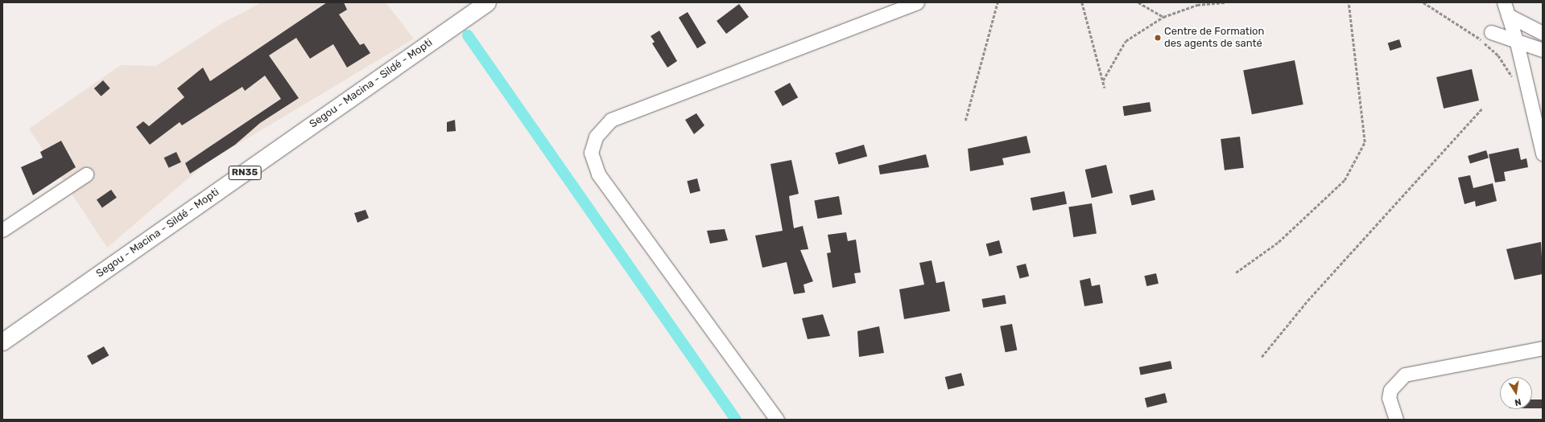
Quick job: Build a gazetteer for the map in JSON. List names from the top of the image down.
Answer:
{
  "streets": {
    "main road": ["Segou - Macina - Sildé - Mopti", "RN35"]
  },
  "places": ["Centre de Formation des agents de santé"],
  "north": "bottom"
}
